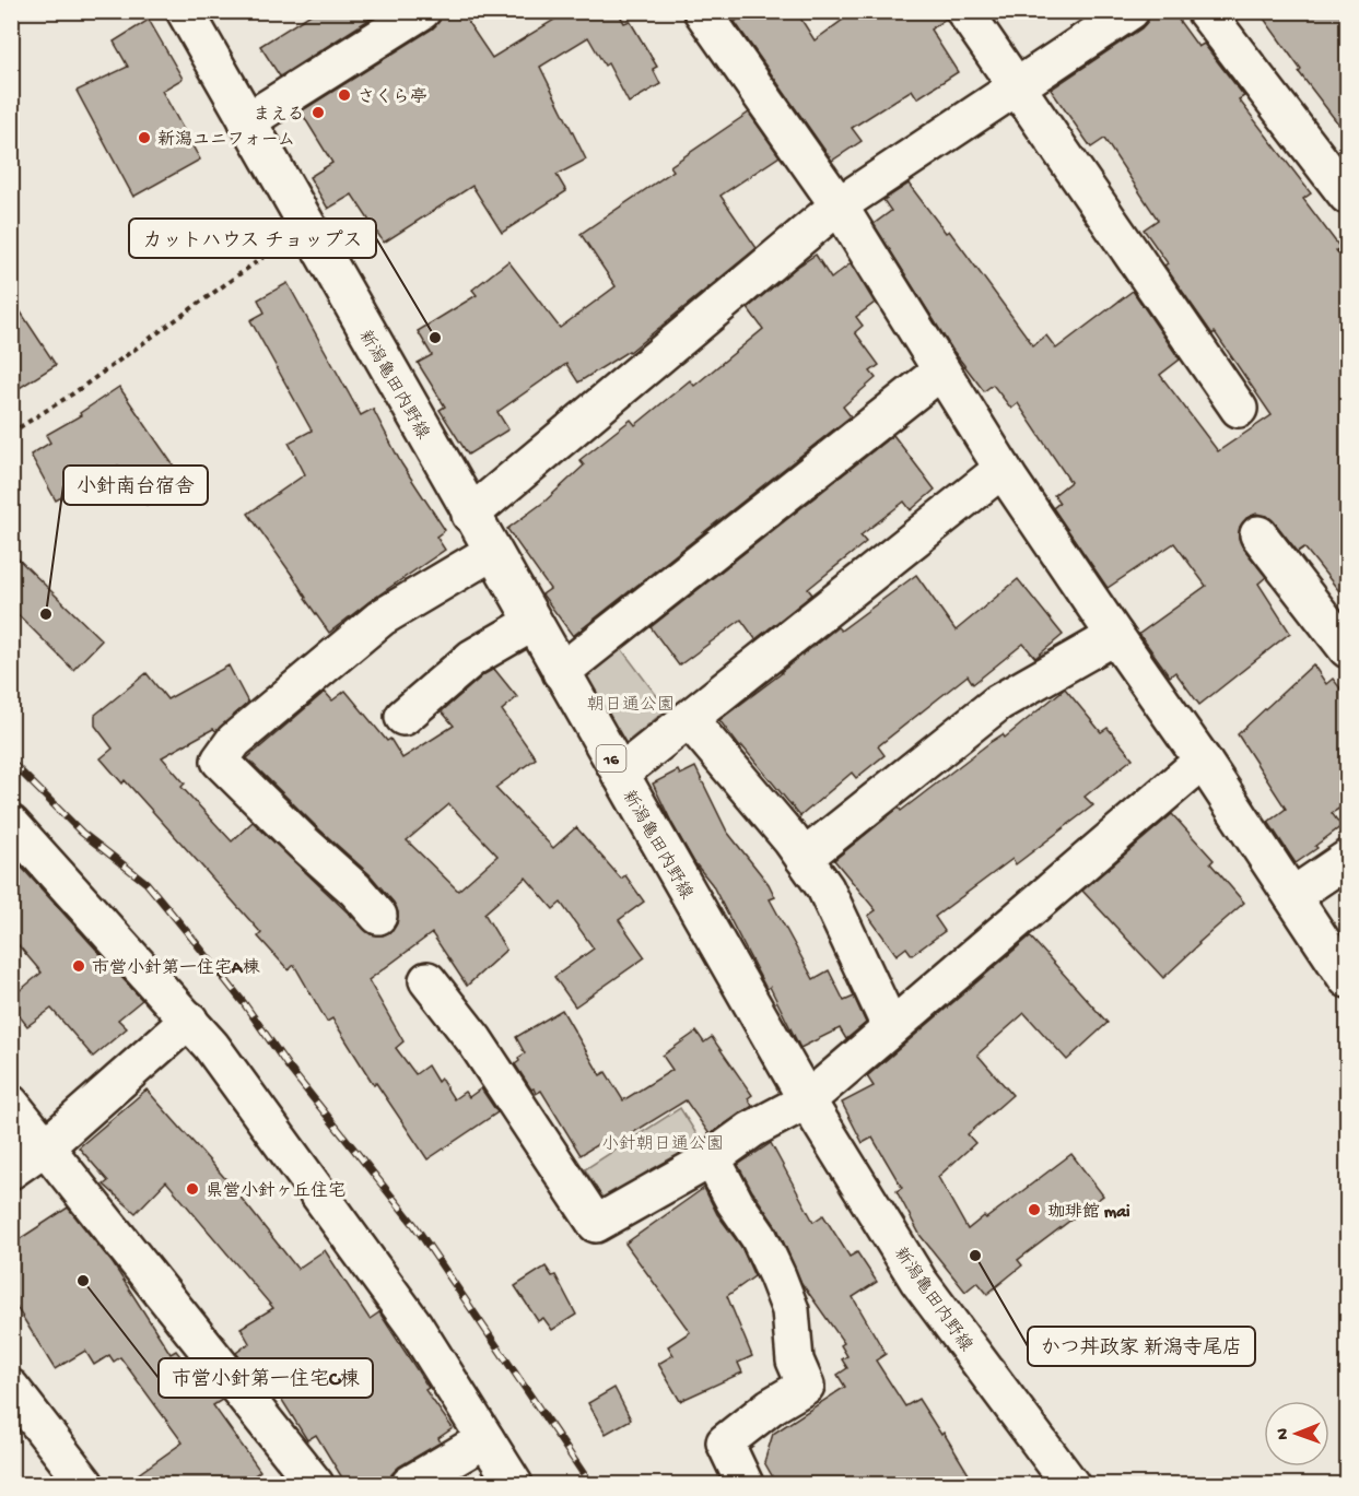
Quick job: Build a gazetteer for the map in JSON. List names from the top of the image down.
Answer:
{
  "streets": {
    "street": ["新潟亀田内野線", "16"]
  },
  "parks": ["朝日通公園", "小針朝日通公園"],
  "places": [
    "さくら亭",
    "まえる",
    "新潟ユニフォーム",
    "カットハウス チョップス",
    "小針南台宿舎",
    "市営小針第一住宅A棟",
    "県営小針ヶ丘住宅",
    "珈琲館 mai",
    "かつ丼政家 新潟寺尾店",
    "市営小針第一住宅C棟"
  ],
  "north": "left"
}
